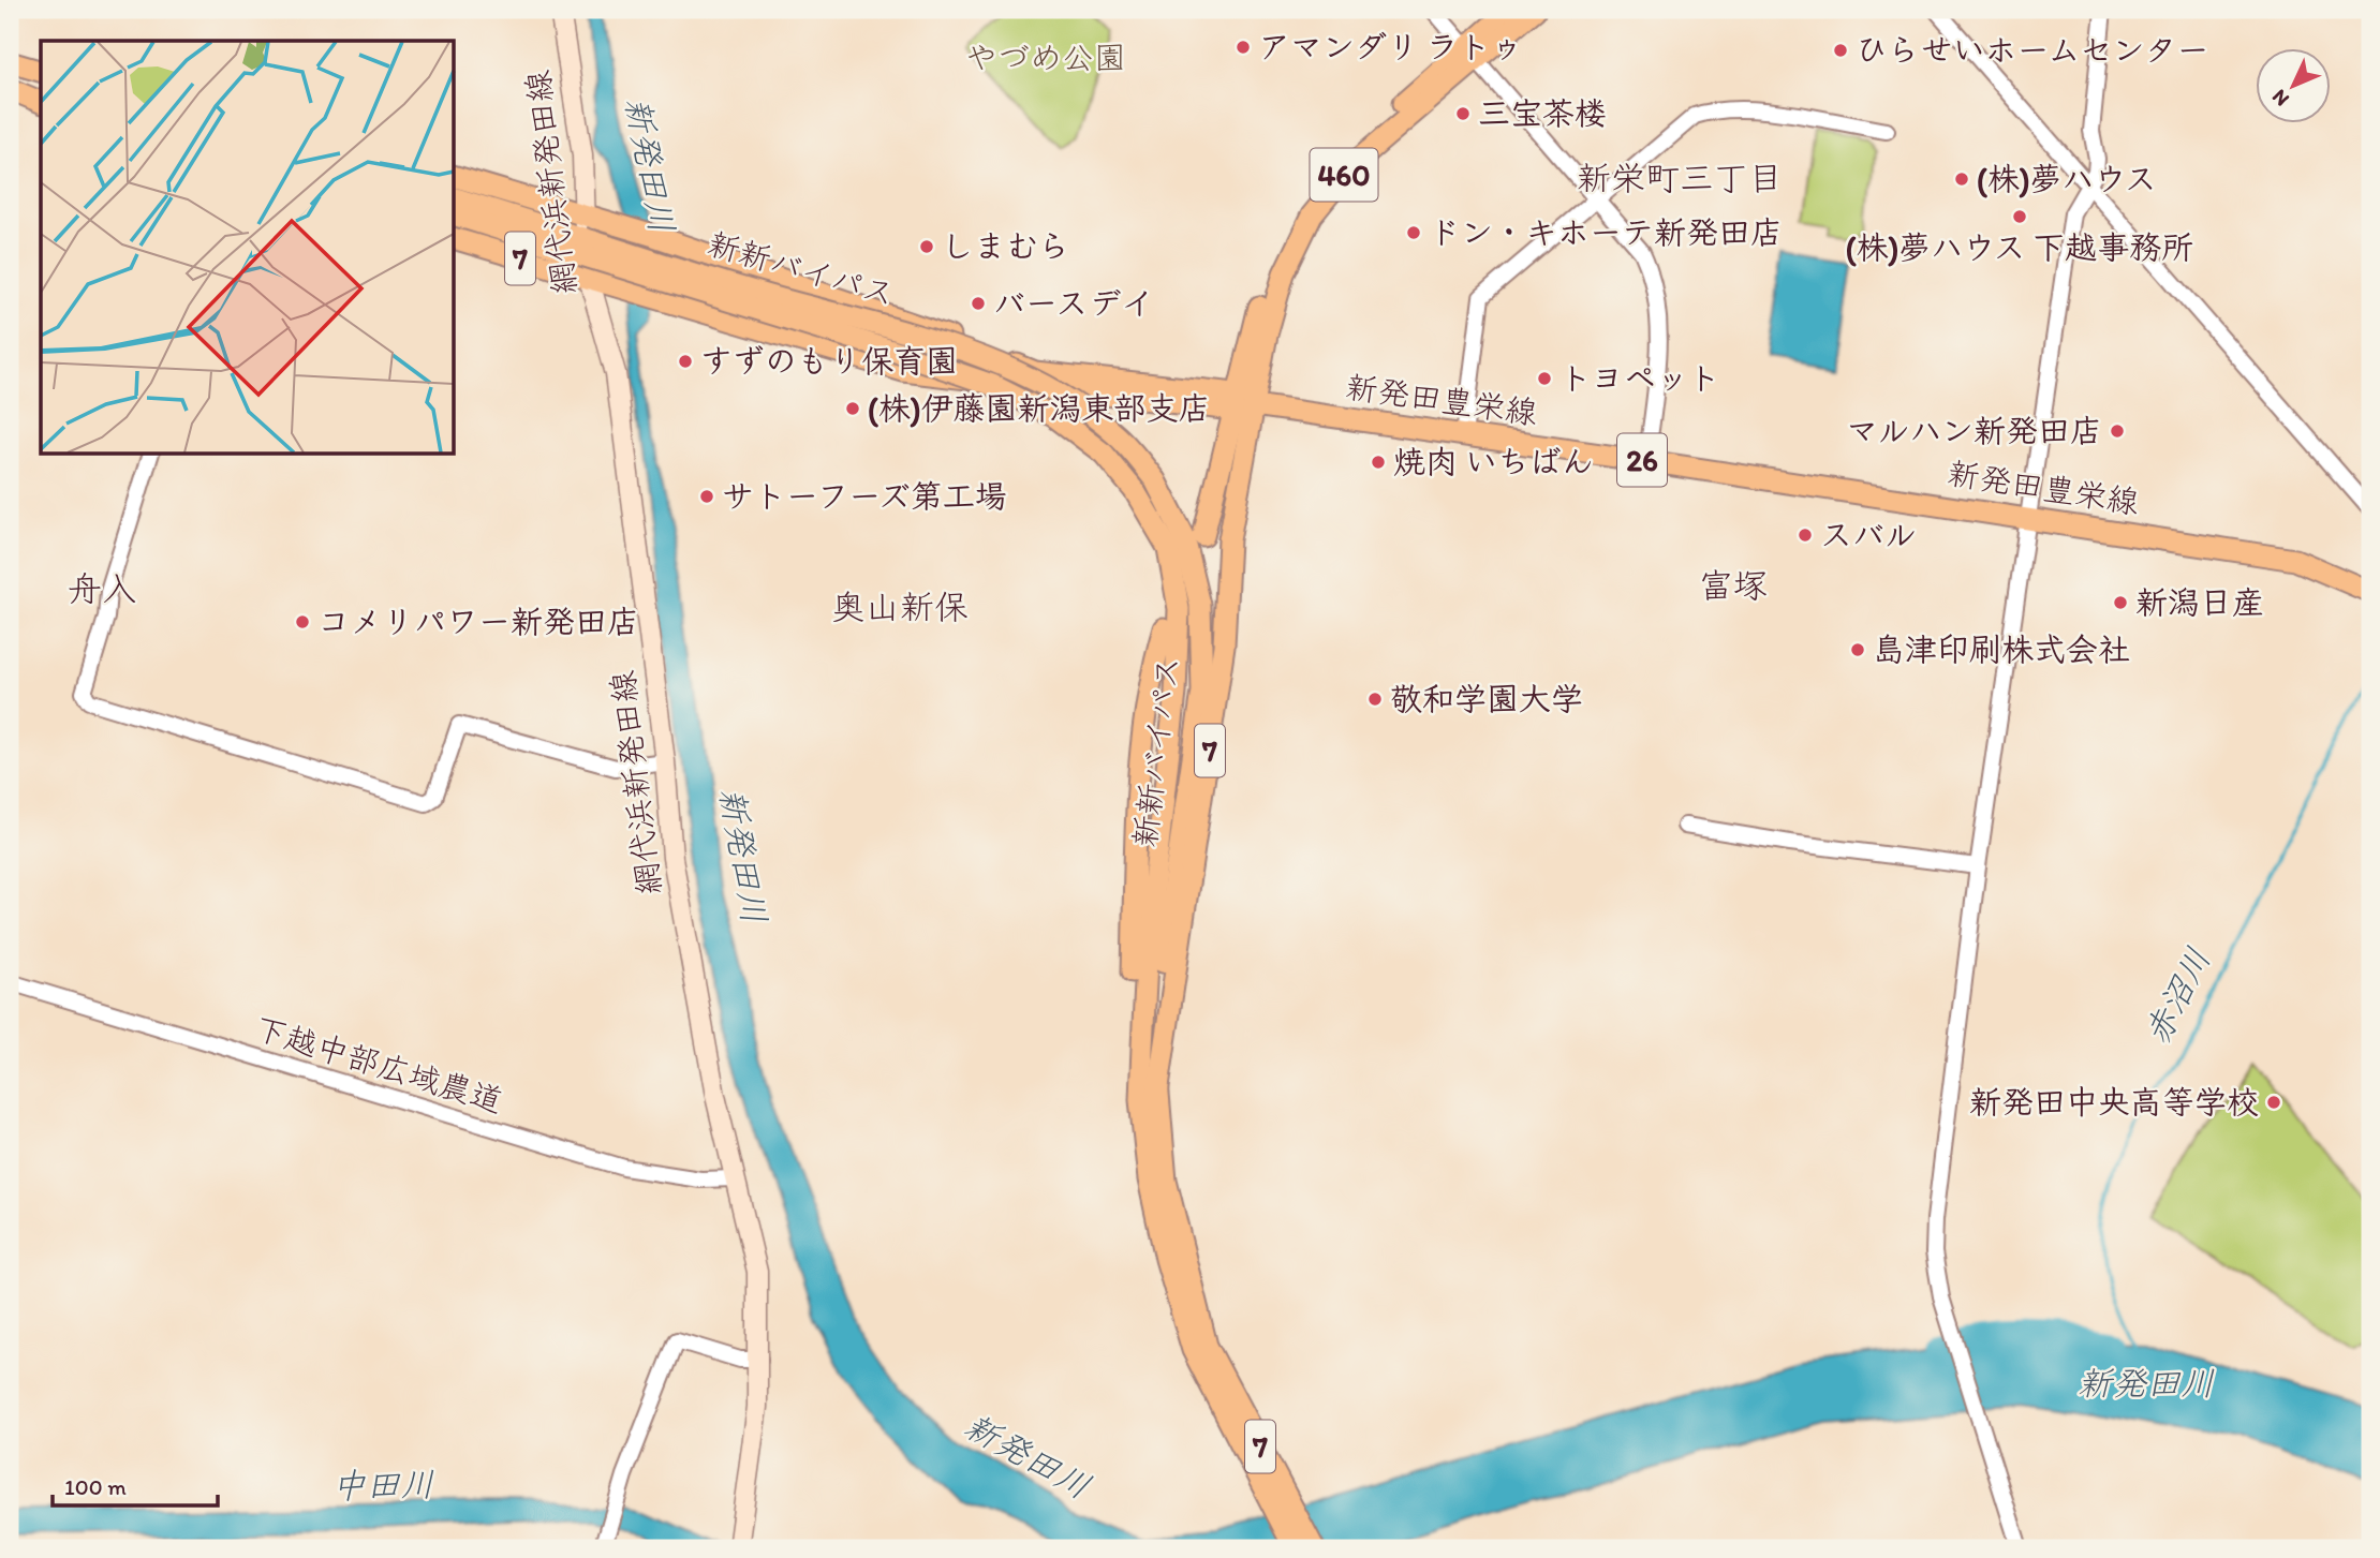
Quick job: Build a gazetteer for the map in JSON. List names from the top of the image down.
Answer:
{
  "streets": {
    "main road": [
      "460",
      "網代浜新発田線",
      "7",
      "新新バイパス",
      "新発田豊栄線",
      "26"
    ],
    "street": ["下越中部広域農道"]
  },
  "crossings": [
    ["460", "7"],
    ["460", "新発田豊栄線"],
    ["網代浜新発田線", "7"],
    ["網代浜新発田線", "新新バイパス"],
    ["網代浜新発田線", "下越中部広域農道"],
    ["7", "新新バイパス"],
    ["7", "新発田豊栄線"]
  ],
  "districts": [
    "新栄町三丁目",
    "富塚",
    "舟入",
    "奥山新保"
  ],
  "water": ["新発田川", "赤沼川", "中田川"],
  "parks": ["やづめ公園"],
  "places": [
    "アマンダリ ラトゥ",
    "ひらせいホームセンター",
    "三宝茶楼",
    "(株)夢ハウス",
    "(株)夢ハウス 下越事務所",
    "ドン・キホーテ新発田店",
    "しまむら",
    "バースデイ",
    "すずのもり保育園",
    "トヨペット",
    "(株)伊藤園新潟東部支店",
    "マルハン新発田店",
    "焼肉 いちばん",
    "サトーフーズ第工場",
    "スバル",
    "新潟日産",
    "コメリパワー新発田店",
    "島津印刷株式会社",
    "敬和学園大学",
    "新発田中央高等学校"
  ],
  "scale_bar": "100 m",
  "north": "bottom left"
}
